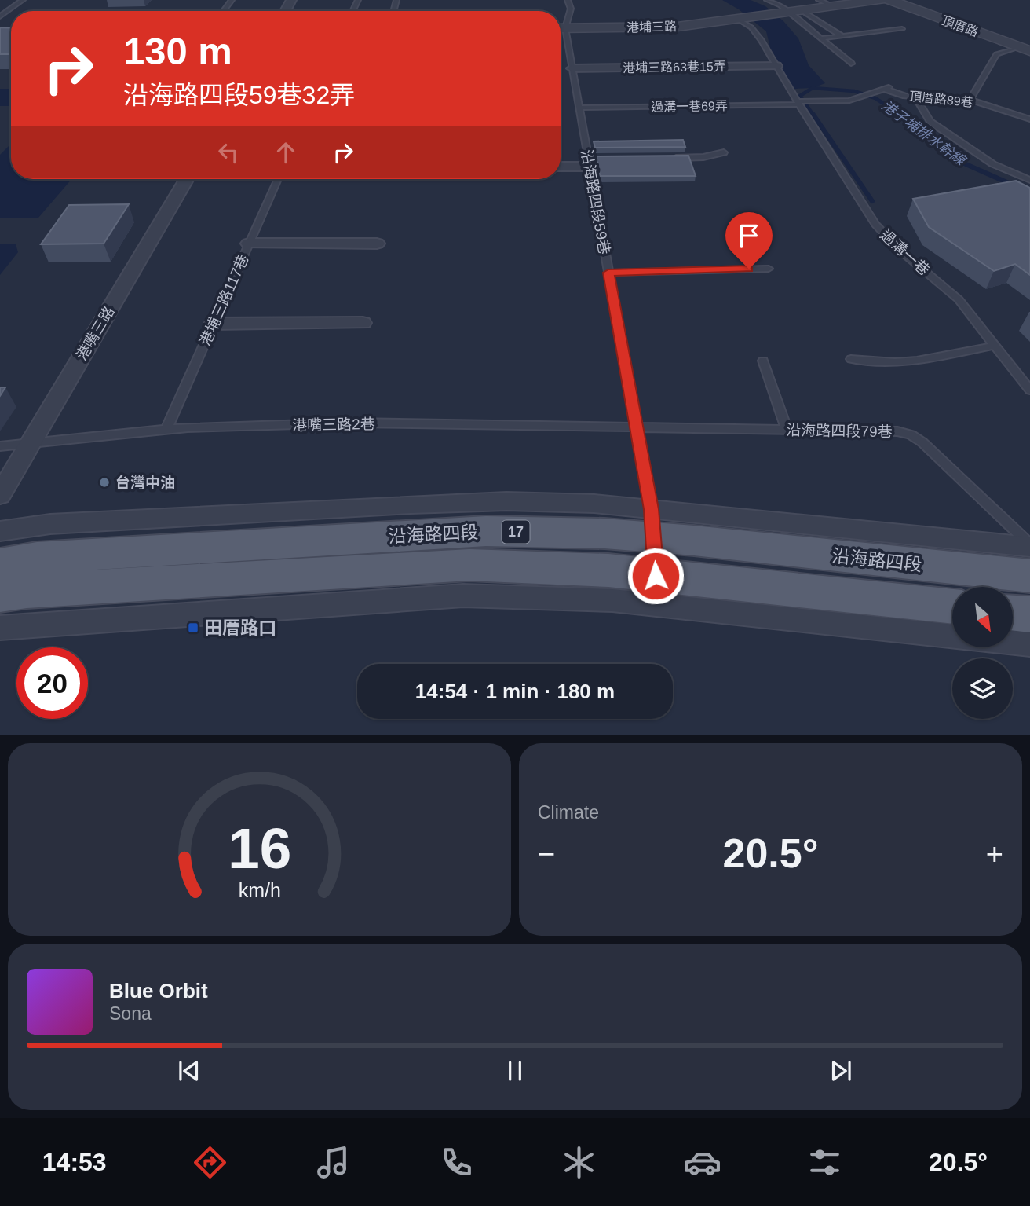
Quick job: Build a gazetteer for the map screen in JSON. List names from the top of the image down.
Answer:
{
  "streets": {
    "main road": ["17", "沿海路四段"],
    "street": [
      "頂厝路",
      "港埔三路",
      "港埔三路63巷15弄",
      "港嘴三路"
    ],
    "lane": [
      "頂厝路89巷",
      "過溝一巷69弄",
      "沿海路四段59巷",
      "過溝一巷",
      "港埔三路117巷",
      "港嘴三路2巷",
      "沿海路四段79巷"
    ]
  },
  "crossings": [
    ["港埔三路", "過溝一巷"],
    ["港埔三路63巷15弄", "沿海路四段59巷"],
    ["港埔三路63巷15弄", "過溝一巷"],
    ["頂厝路89巷", "過溝一巷69弄"],
    ["過溝一巷69弄", "沿海路四段59巷"],
    ["過溝一巷69弄", "過溝一巷"],
    ["沿海路四段59巷", "港嘴三路2巷"],
    ["沿海路四段59巷", "沿海路四段79巷"],
    ["沿海路四段59巷", "沿海路四段"],
    ["港埔三路117巷", "港嘴三路2巷"],
    ["港嘴三路", "港嘴三路2巷"],
    ["港嘴三路2巷", "沿海路四段79巷"],
    ["沿海路四段79巷", "沿海路四段"]
  ],
  "water": ["港子埔排水幹線"],
  "places": {
    "other": ["台灣中油"],
    "transit": ["田厝路口"]
  },
  "north": "bottom right",
  "page": {
    "turn": ["130 m", "沿海路四段59巷32弄"],
    "limit": "20",
    "trip": "14:54 · 1 min · 180 m",
    "tile": "Climate",
    "heat": ["−", "20.5°", "+"],
    "song": ["Blue Orbit", "Sona"],
    "tabs": ["14:53", "20.5°"],
    "gauge": ["16", "km/h"]
  }
}
